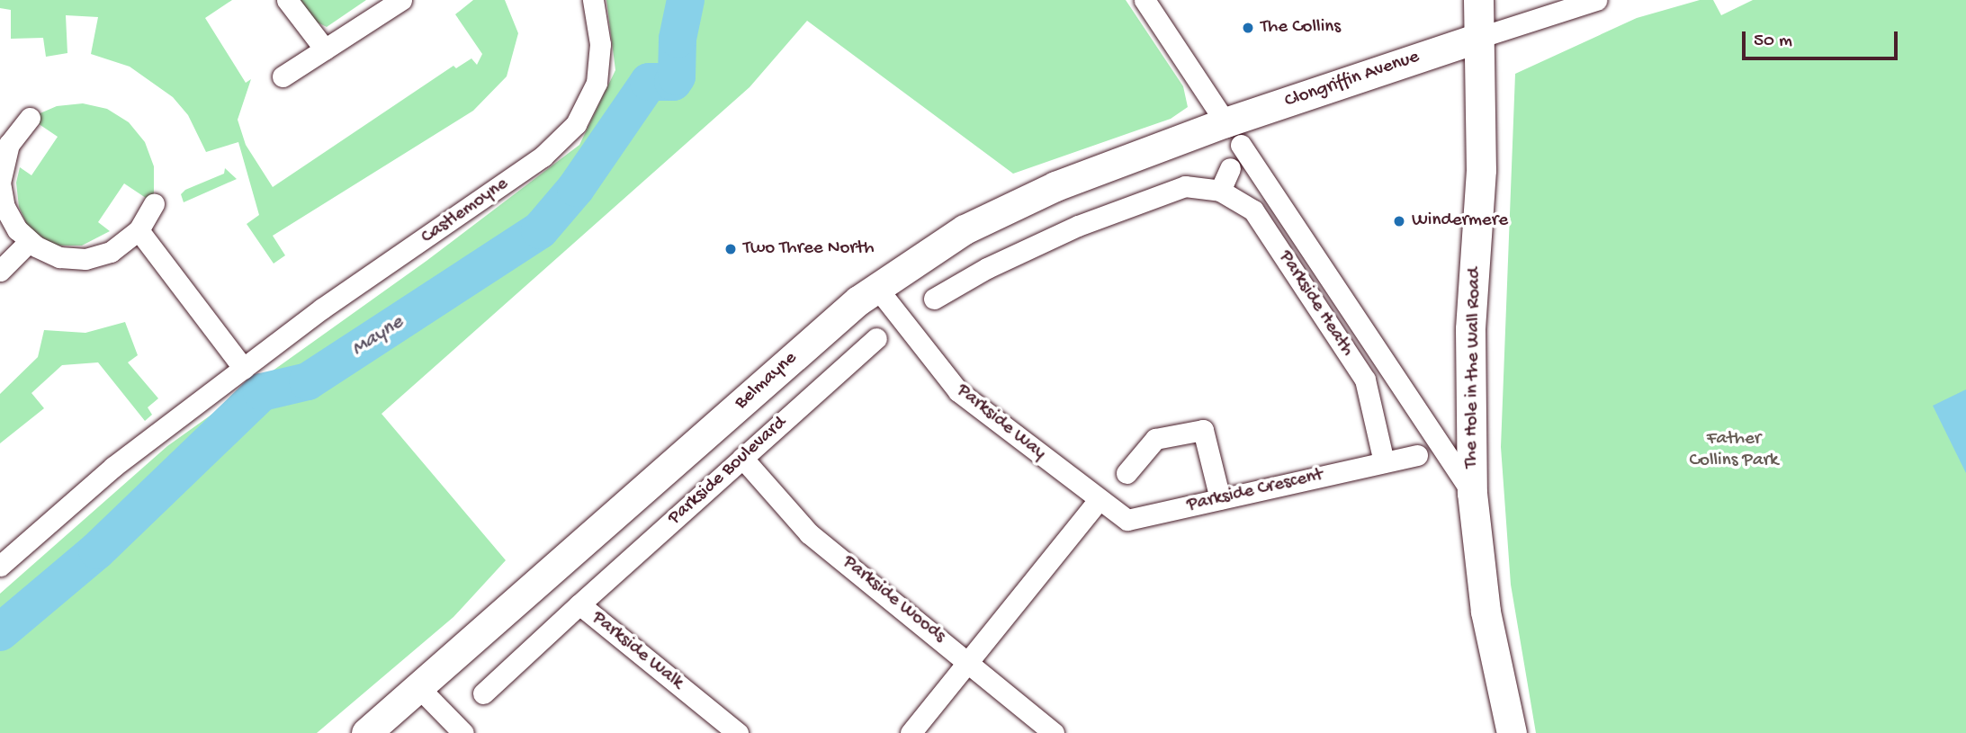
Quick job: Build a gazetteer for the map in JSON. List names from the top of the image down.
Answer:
{
  "streets": {
    "street": [
      "Clongriffin Avenue",
      "Castlemoyne",
      "Parkside Heath",
      "The Hole in the Wall Road",
      "Belmayne",
      "Parkside Way",
      "Parkside Boulevard",
      "Parkside Crescent",
      "Parkside Woods",
      "Parkside Walk"
    ]
  },
  "crossings": [
    ["Clongriffin Avenue", "The Hole in the Wall Road"],
    ["Clongriffin Avenue", "Belmayne"],
    ["Parkside Heath", "Parkside Crescent"],
    ["Belmayne", "Parkside Way"],
    ["Parkside Way", "Parkside Crescent"],
    ["Parkside Boulevard", "Parkside Woods"],
    ["Parkside Boulevard", "Parkside Walk"]
  ],
  "water": ["Mayne"],
  "parks": ["Father Collins Park"],
  "places": ["The Collins", "Windermere", "Two Three North"],
  "scale_bar": "50 m"
}
